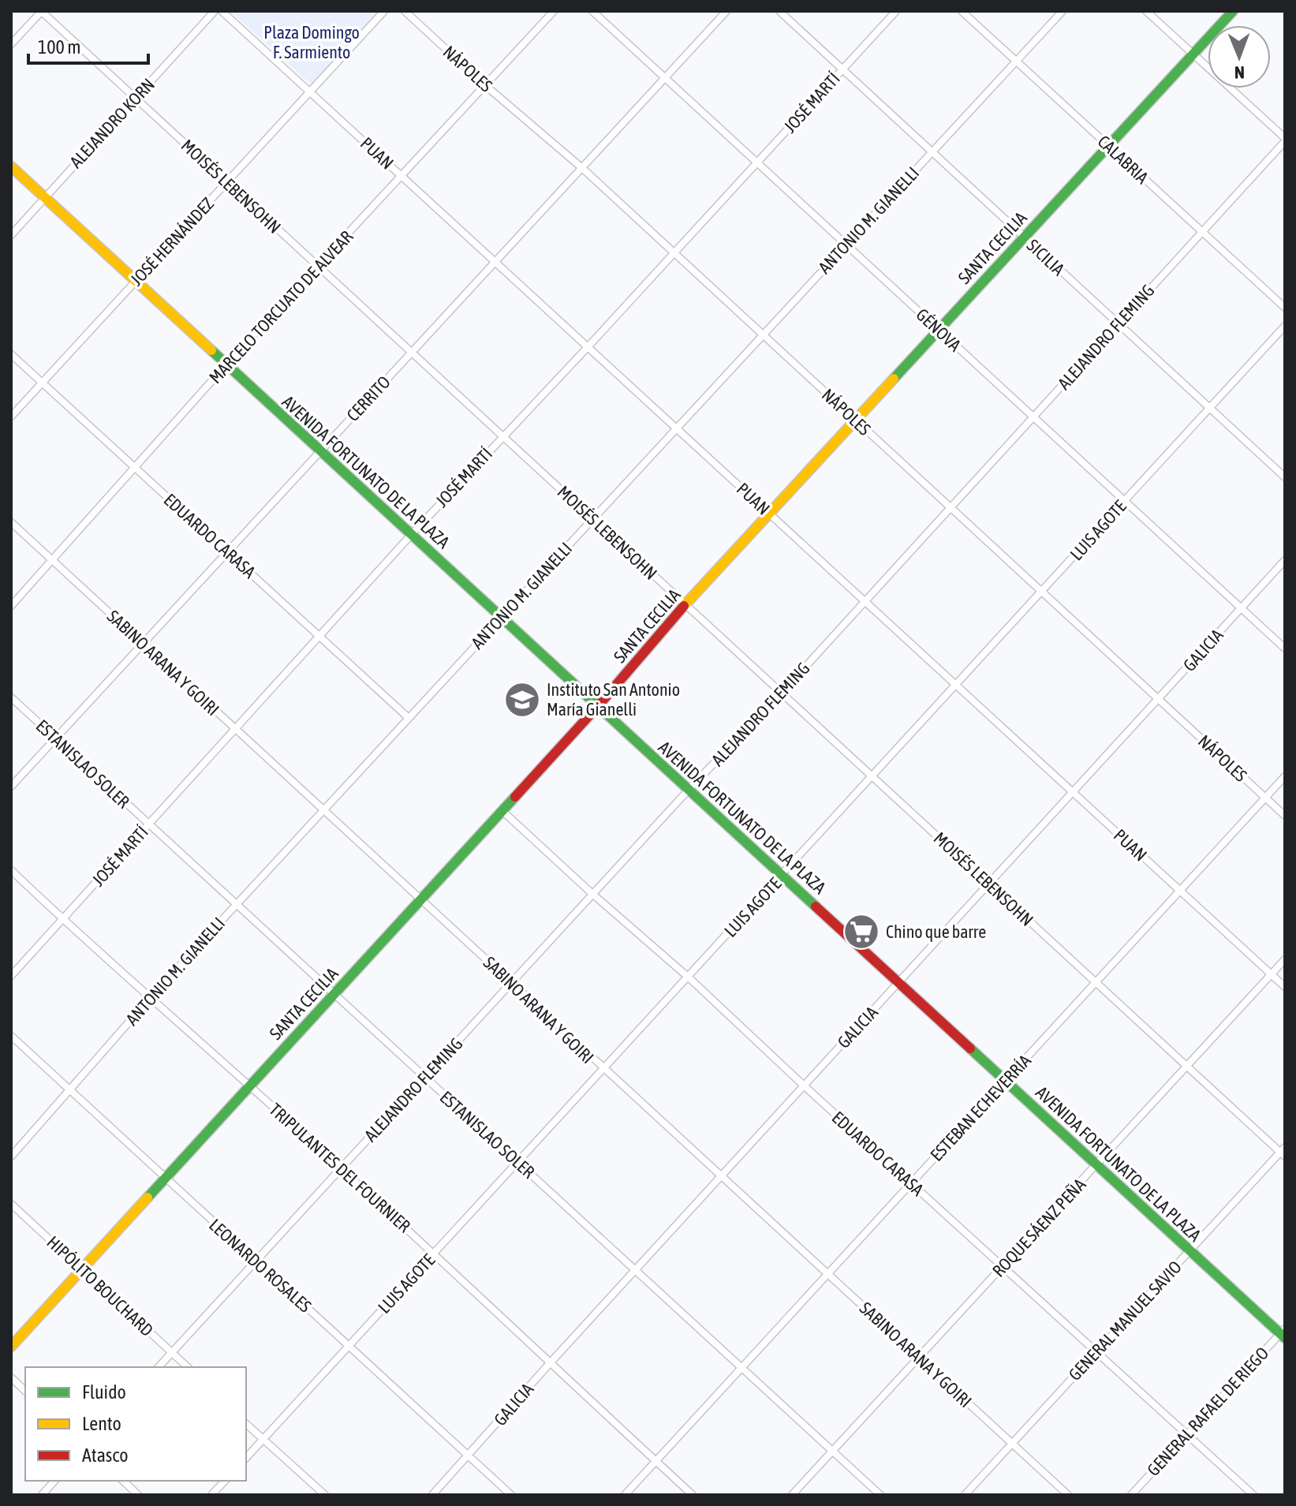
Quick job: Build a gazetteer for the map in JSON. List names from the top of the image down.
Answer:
{
  "streets": {
    "street": [
      "NÁPOLES",
      "JOSÉ MARTÍ",
      "ALEJANDRO KORN",
      "PUAN",
      "CALABRIA",
      "MOISÉS LEBENSOHN",
      "ANTONIO M. GIANELLI",
      "JOSÉ HERNÁNDEZ",
      "SANTA CECILIA",
      "SICILIA",
      "MARCELO TORCUATO DE ALVEAR",
      "GÉNOVA",
      "ALEJANDRO FLEMING",
      "CERRITO",
      "AVENIDA FORTUNATO DE LA PLAZA",
      "LUIS AGOTE",
      "EDUARDO CARASA",
      "GALICIA",
      "SABINO ARANA Y GOIRI",
      "ESTANISLAO SOLER",
      "ESTEBAN ECHEVERRÍA",
      "TRIPULANTES DEL FOURNIER",
      "ROQUE SÁENZ PEÑA",
      "LEONARDO ROSALES",
      "HIPÓLITO BOUCHARD",
      "GENERAL MANUEL SAVIO",
      "GENERAL RAFAEL DE RIEGO"
    ]
  },
  "crossings": [
    ["NÁPOLES", "JOSÉ MARTÍ"],
    ["NÁPOLES", "ANTONIO M. GIANELLI"],
    ["NÁPOLES", "SANTA CECILIA"],
    ["NÁPOLES", "MARCELO TORCUATO DE ALVEAR"],
    ["NÁPOLES", "ALEJANDRO FLEMING"],
    ["NÁPOLES", "CERRITO"],
    ["NÁPOLES", "LUIS AGOTE"],
    ["NÁPOLES", "GALICIA"],
    ["NÁPOLES", "ESTEBAN ECHEVERRÍA"],
    ["JOSÉ MARTÍ", "PUAN"],
    ["JOSÉ MARTÍ", "MOISÉS LEBENSOHN"],
    ["JOSÉ MARTÍ", "SICILIA"],
    ["JOSÉ MARTÍ", "GÉNOVA"],
    ["JOSÉ MARTÍ", "AVENIDA FORTUNATO DE LA PLAZA"],
    ["JOSÉ MARTÍ", "EDUARDO CARASA"],
    ["JOSÉ MARTÍ", "SABINO ARANA Y GOIRI"],
    ["JOSÉ MARTÍ", "ESTANISLAO SOLER"],
    ["JOSÉ MARTÍ", "TRIPULANTES DEL FOURNIER"],
    ["ALEJANDRO KORN", "MOISÉS LEBENSOHN"],
    ["ALEJANDRO KORN", "AVENIDA FORTUNATO DE LA PLAZA"],
    ["PUAN", "ANTONIO M. GIANELLI"],
    ["PUAN", "JOSÉ HERNÁNDEZ"],
    ["PUAN", "SANTA CECILIA"],
    ["PUAN", "MARCELO TORCUATO DE ALVEAR"],
    ["PUAN", "ALEJANDRO FLEMING"],
    ["PUAN", "CERRITO"],
    ["PUAN", "LUIS AGOTE"],
    ["PUAN", "GALICIA"],
    ["PUAN", "ESTEBAN ECHEVERRÍA"],
    ["PUAN", "ROQUE SÁENZ PEÑA"],
    ["CALABRIA", "ANTONIO M. GIANELLI"],
    ["CALABRIA", "SANTA CECILIA"],
    ["CALABRIA", "ALEJANDRO FLEMING"],
    ["MOISÉS LEBENSOHN", "ANTONIO M. GIANELLI"],
    ["MOISÉS LEBENSOHN", "JOSÉ HERNÁNDEZ"],
    ["MOISÉS LEBENSOHN", "SANTA CECILIA"],
    ["MOISÉS LEBENSOHN", "MARCELO TORCUATO DE ALVEAR"],
    ["MOISÉS LEBENSOHN", "ALEJANDRO FLEMING"],
    ["MOISÉS LEBENSOHN", "CERRITO"],
    ["MOISÉS LEBENSOHN", "LUIS AGOTE"],
    ["MOISÉS LEBENSOHN", "GALICIA"],
    ["MOISÉS LEBENSOHN", "ESTEBAN ECHEVERRÍA"],
    ["MOISÉS LEBENSOHN", "ROQUE SÁENZ PEÑA"],
    ["MOISÉS LEBENSOHN", "GENERAL MANUEL SAVIO"],
    ["ANTONIO M. GIANELLI", "SICILIA"],
    ["ANTONIO M. GIANELLI", "GÉNOVA"],
    ["ANTONIO M. GIANELLI", "AVENIDA FORTUNATO DE LA PLAZA"],
    ["ANTONIO M. GIANELLI", "EDUARDO CARASA"],
    ["ANTONIO M. GIANELLI", "SABINO ARANA Y GOIRI"],
    ["ANTONIO M. GIANELLI", "ESTANISLAO SOLER"],
    ["ANTONIO M. GIANELLI", "TRIPULANTES DEL FOURNIER"],
    ["ANTONIO M. GIANELLI", "LEONARDO ROSALES"],
    ["JOSÉ HERNÁNDEZ", "AVENIDA FORTUNATO DE LA PLAZA"],
    ["JOSÉ HERNÁNDEZ", "EDUARDO CARASA"],
    ["SANTA CECILIA", "SICILIA"],
    ["SANTA CECILIA", "GÉNOVA"],
    ["SANTA CECILIA", "AVENIDA FORTUNATO DE LA PLAZA"],
    ["SANTA CECILIA", "EDUARDO CARASA"],
    ["SANTA CECILIA", "SABINO ARANA Y GOIRI"],
    ["SANTA CECILIA", "ESTANISLAO SOLER"],
    ["SANTA CECILIA", "TRIPULANTES DEL FOURNIER"],
    ["SANTA CECILIA", "LEONARDO ROSALES"],
    ["SANTA CECILIA", "HIPÓLITO BOUCHARD"],
    ["SICILIA", "ALEJANDRO FLEMING"],
    ["SICILIA", "LUIS AGOTE"],
    ["MARCELO TORCUATO DE ALVEAR", "AVENIDA FORTUNATO DE LA PLAZA"],
    ["MARCELO TORCUATO DE ALVEAR", "EDUARDO CARASA"],
    ["MARCELO TORCUATO DE ALVEAR", "SABINO ARANA Y GOIRI"],
    ["GÉNOVA", "ALEJANDRO FLEMING"],
    ["GÉNOVA", "CERRITO"],
    ["GÉNOVA", "LUIS AGOTE"],
    ["GÉNOVA", "GALICIA"],
    ["ALEJANDRO FLEMING", "AVENIDA FORTUNATO DE LA PLAZA"],
    ["ALEJANDRO FLEMING", "EDUARDO CARASA"],
    ["ALEJANDRO FLEMING", "SABINO ARANA Y GOIRI"],
    ["ALEJANDRO FLEMING", "ESTANISLAO SOLER"],
    ["ALEJANDRO FLEMING", "TRIPULANTES DEL FOURNIER"],
    ["ALEJANDRO FLEMING", "LEONARDO ROSALES"],
    ["ALEJANDRO FLEMING", "HIPÓLITO BOUCHARD"],
    ["CERRITO", "AVENIDA FORTUNATO DE LA PLAZA"],
    ["CERRITO", "EDUARDO CARASA"],
    ["CERRITO", "SABINO ARANA Y GOIRI"],
    ["CERRITO", "ESTANISLAO SOLER"],
    ["AVENIDA FORTUNATO DE LA PLAZA", "LUIS AGOTE"],
    ["AVENIDA FORTUNATO DE LA PLAZA", "GALICIA"],
    ["AVENIDA FORTUNATO DE LA PLAZA", "ESTEBAN ECHEVERRÍA"],
    ["AVENIDA FORTUNATO DE LA PLAZA", "ROQUE SÁENZ PEÑA"],
    ["AVENIDA FORTUNATO DE LA PLAZA", "GENERAL MANUEL SAVIO"],
    ["AVENIDA FORTUNATO DE LA PLAZA", "GENERAL RAFAEL DE RIEGO"],
    ["LUIS AGOTE", "EDUARDO CARASA"],
    ["LUIS AGOTE", "SABINO ARANA Y GOIRI"],
    ["LUIS AGOTE", "ESTANISLAO SOLER"],
    ["LUIS AGOTE", "TRIPULANTES DEL FOURNIER"],
    ["LUIS AGOTE", "LEONARDO ROSALES"],
    ["EDUARDO CARASA", "GALICIA"],
    ["EDUARDO CARASA", "ESTEBAN ECHEVERRÍA"],
    ["EDUARDO CARASA", "ROQUE SÁENZ PEÑA"],
    ["EDUARDO CARASA", "GENERAL MANUEL SAVIO"],
    ["EDUARDO CARASA", "GENERAL RAFAEL DE RIEGO"],
    ["GALICIA", "SABINO ARANA Y GOIRI"],
    ["GALICIA", "ESTANISLAO SOLER"],
    ["GALICIA", "TRIPULANTES DEL FOURNIER"],
    ["GALICIA", "LEONARDO ROSALES"],
    ["SABINO ARANA Y GOIRI", "ESTEBAN ECHEVERRÍA"],
    ["SABINO ARANA Y GOIRI", "ROQUE SÁENZ PEÑA"],
    ["SABINO ARANA Y GOIRI", "GENERAL MANUEL SAVIO"],
    ["ESTANISLAO SOLER", "ESTEBAN ECHEVERRÍA"],
    ["ESTANISLAO SOLER", "ROQUE SÁENZ PEÑA"],
    ["ESTEBAN ECHEVERRÍA", "TRIPULANTES DEL FOURNIER"]
  ],
  "parks": ["Plaza Domingo F. Sarmiento"],
  "places": {
    "school or university": ["Instituto San Antonio María Gianelli"],
    "supermarket": ["Chino que barre"]
  },
  "legend": ["Fluido", "Lento", "Atasco"],
  "scale_bar": "100 m",
  "north": "bottom"
}
